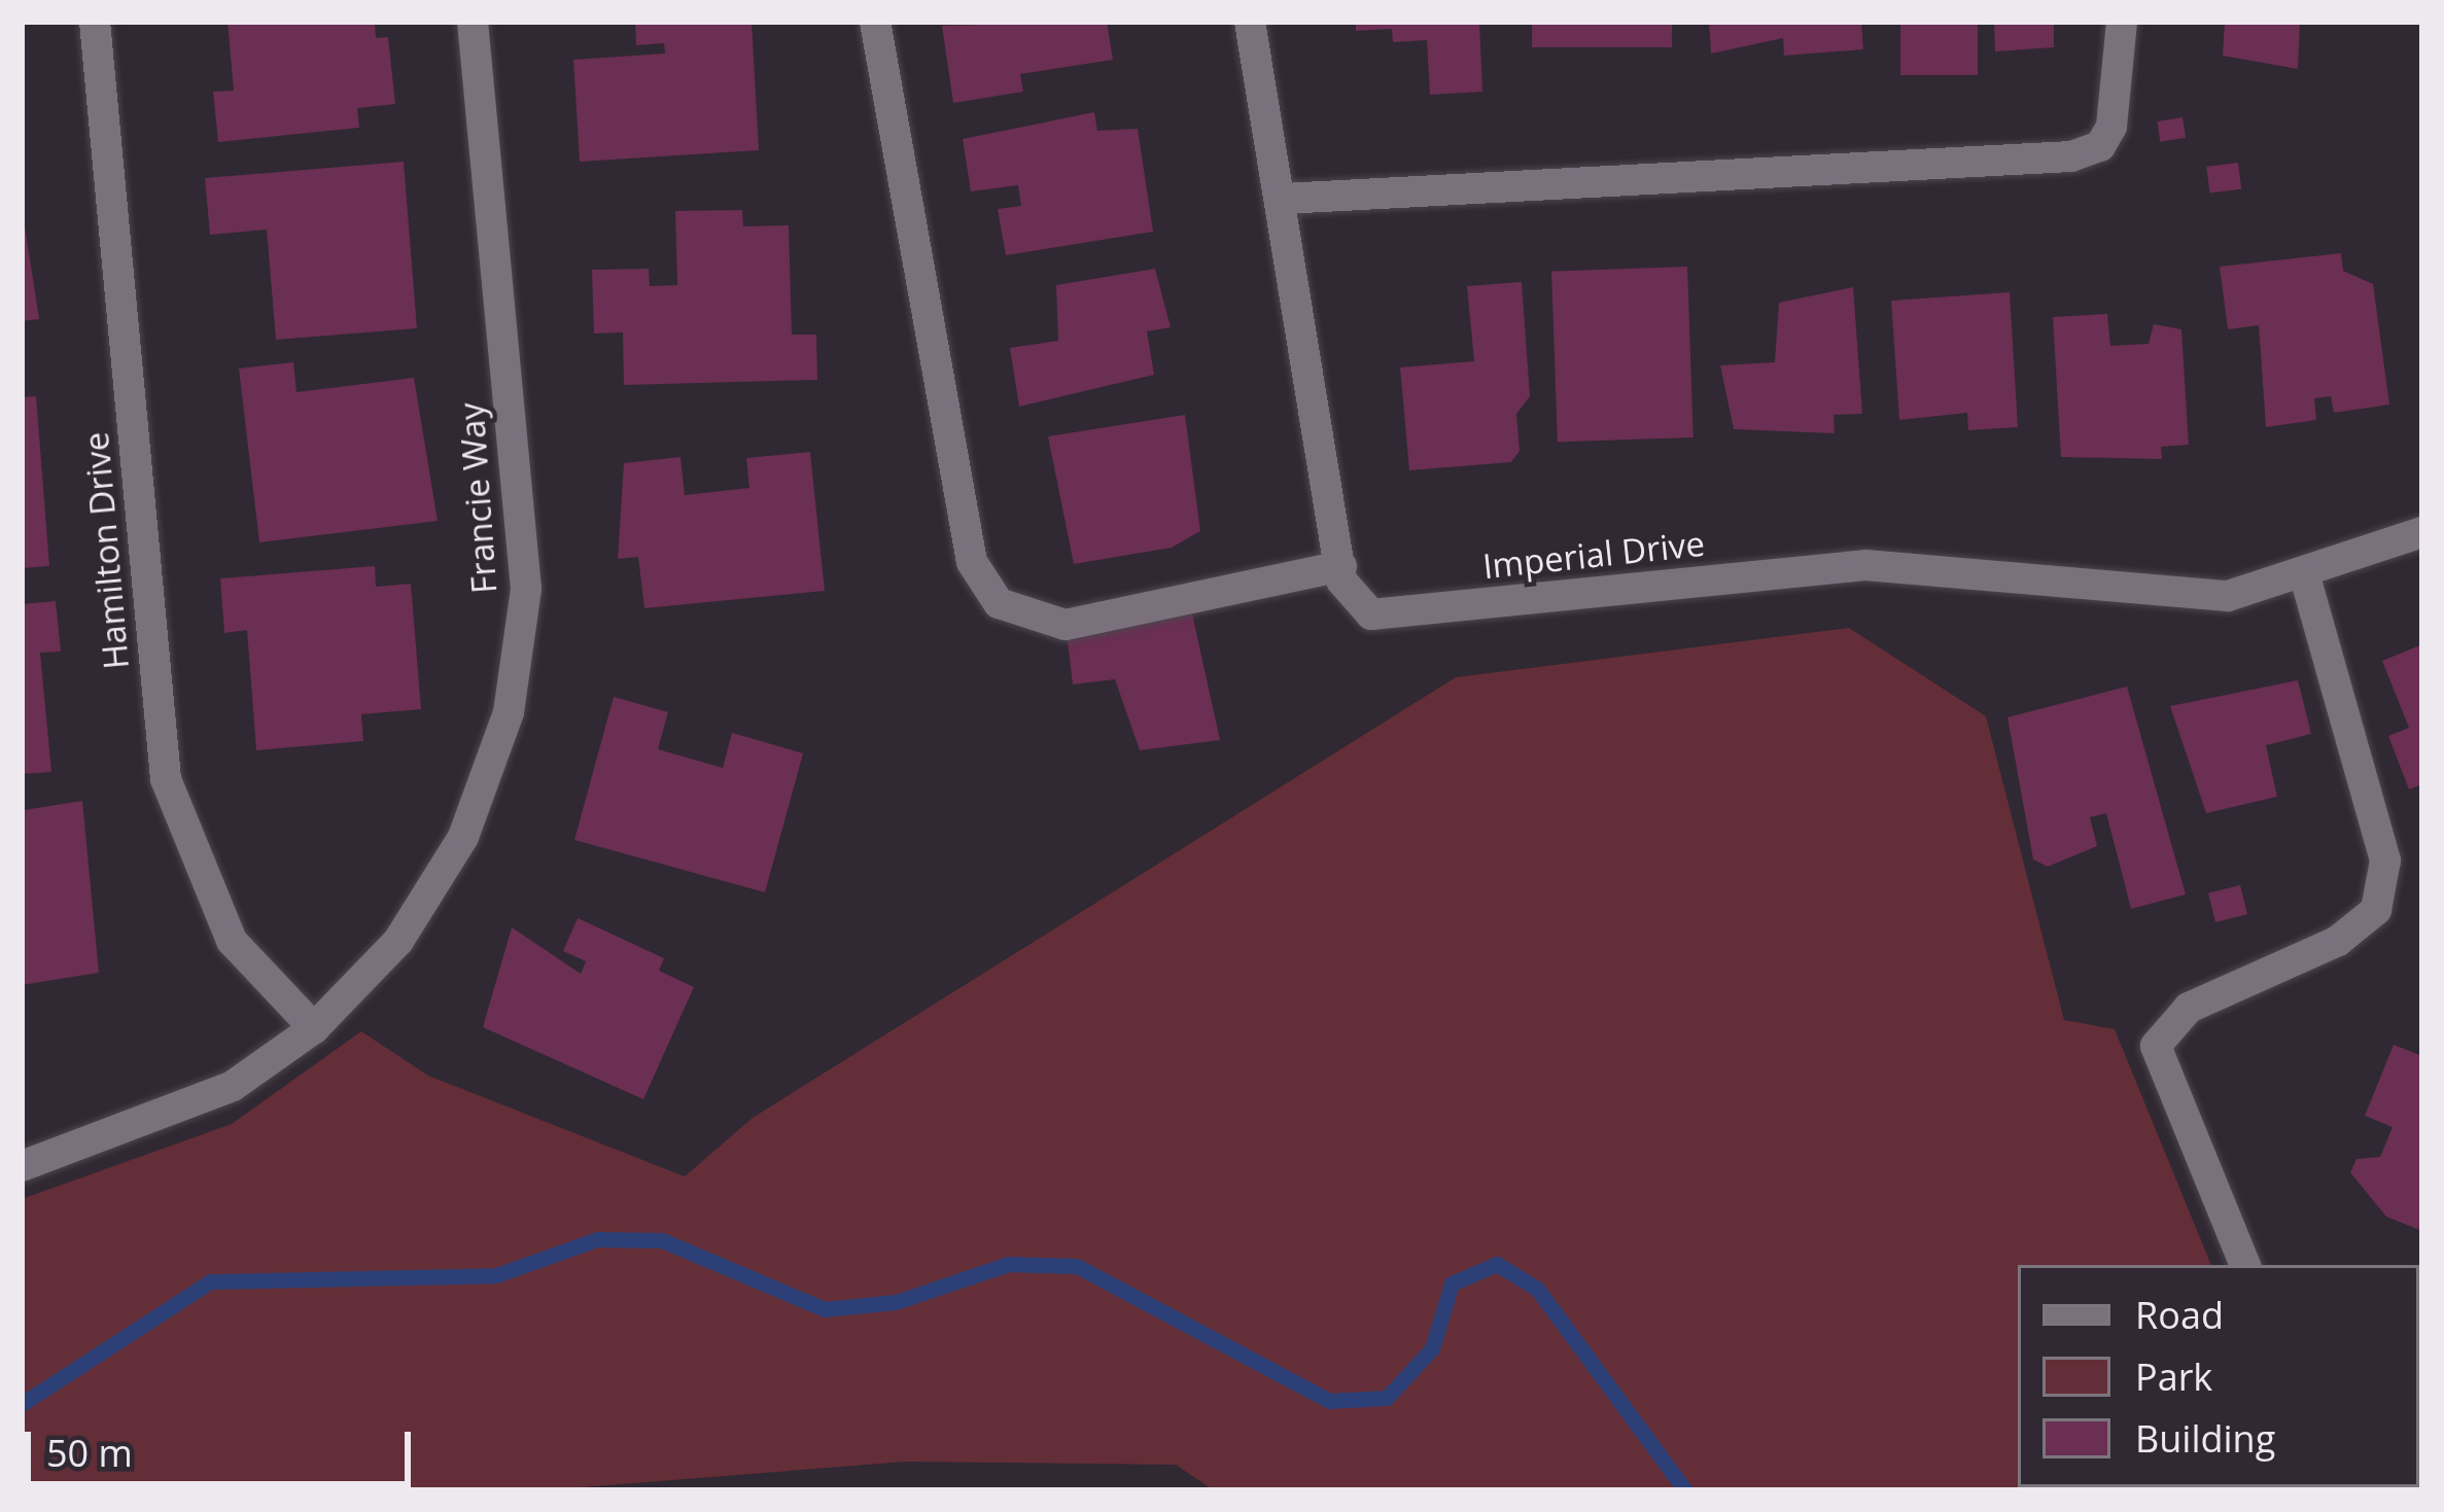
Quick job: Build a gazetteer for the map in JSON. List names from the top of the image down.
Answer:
{
  "streets": {
    "street": ["Francie Way", "Hamilton Drive", "Imperial Drive"]
  },
  "crossings": [
    ["Francie Way", "Hamilton Drive"]
  ],
  "legend": ["Road", "Park", "Building"],
  "scale_bar": "50 m"
}
